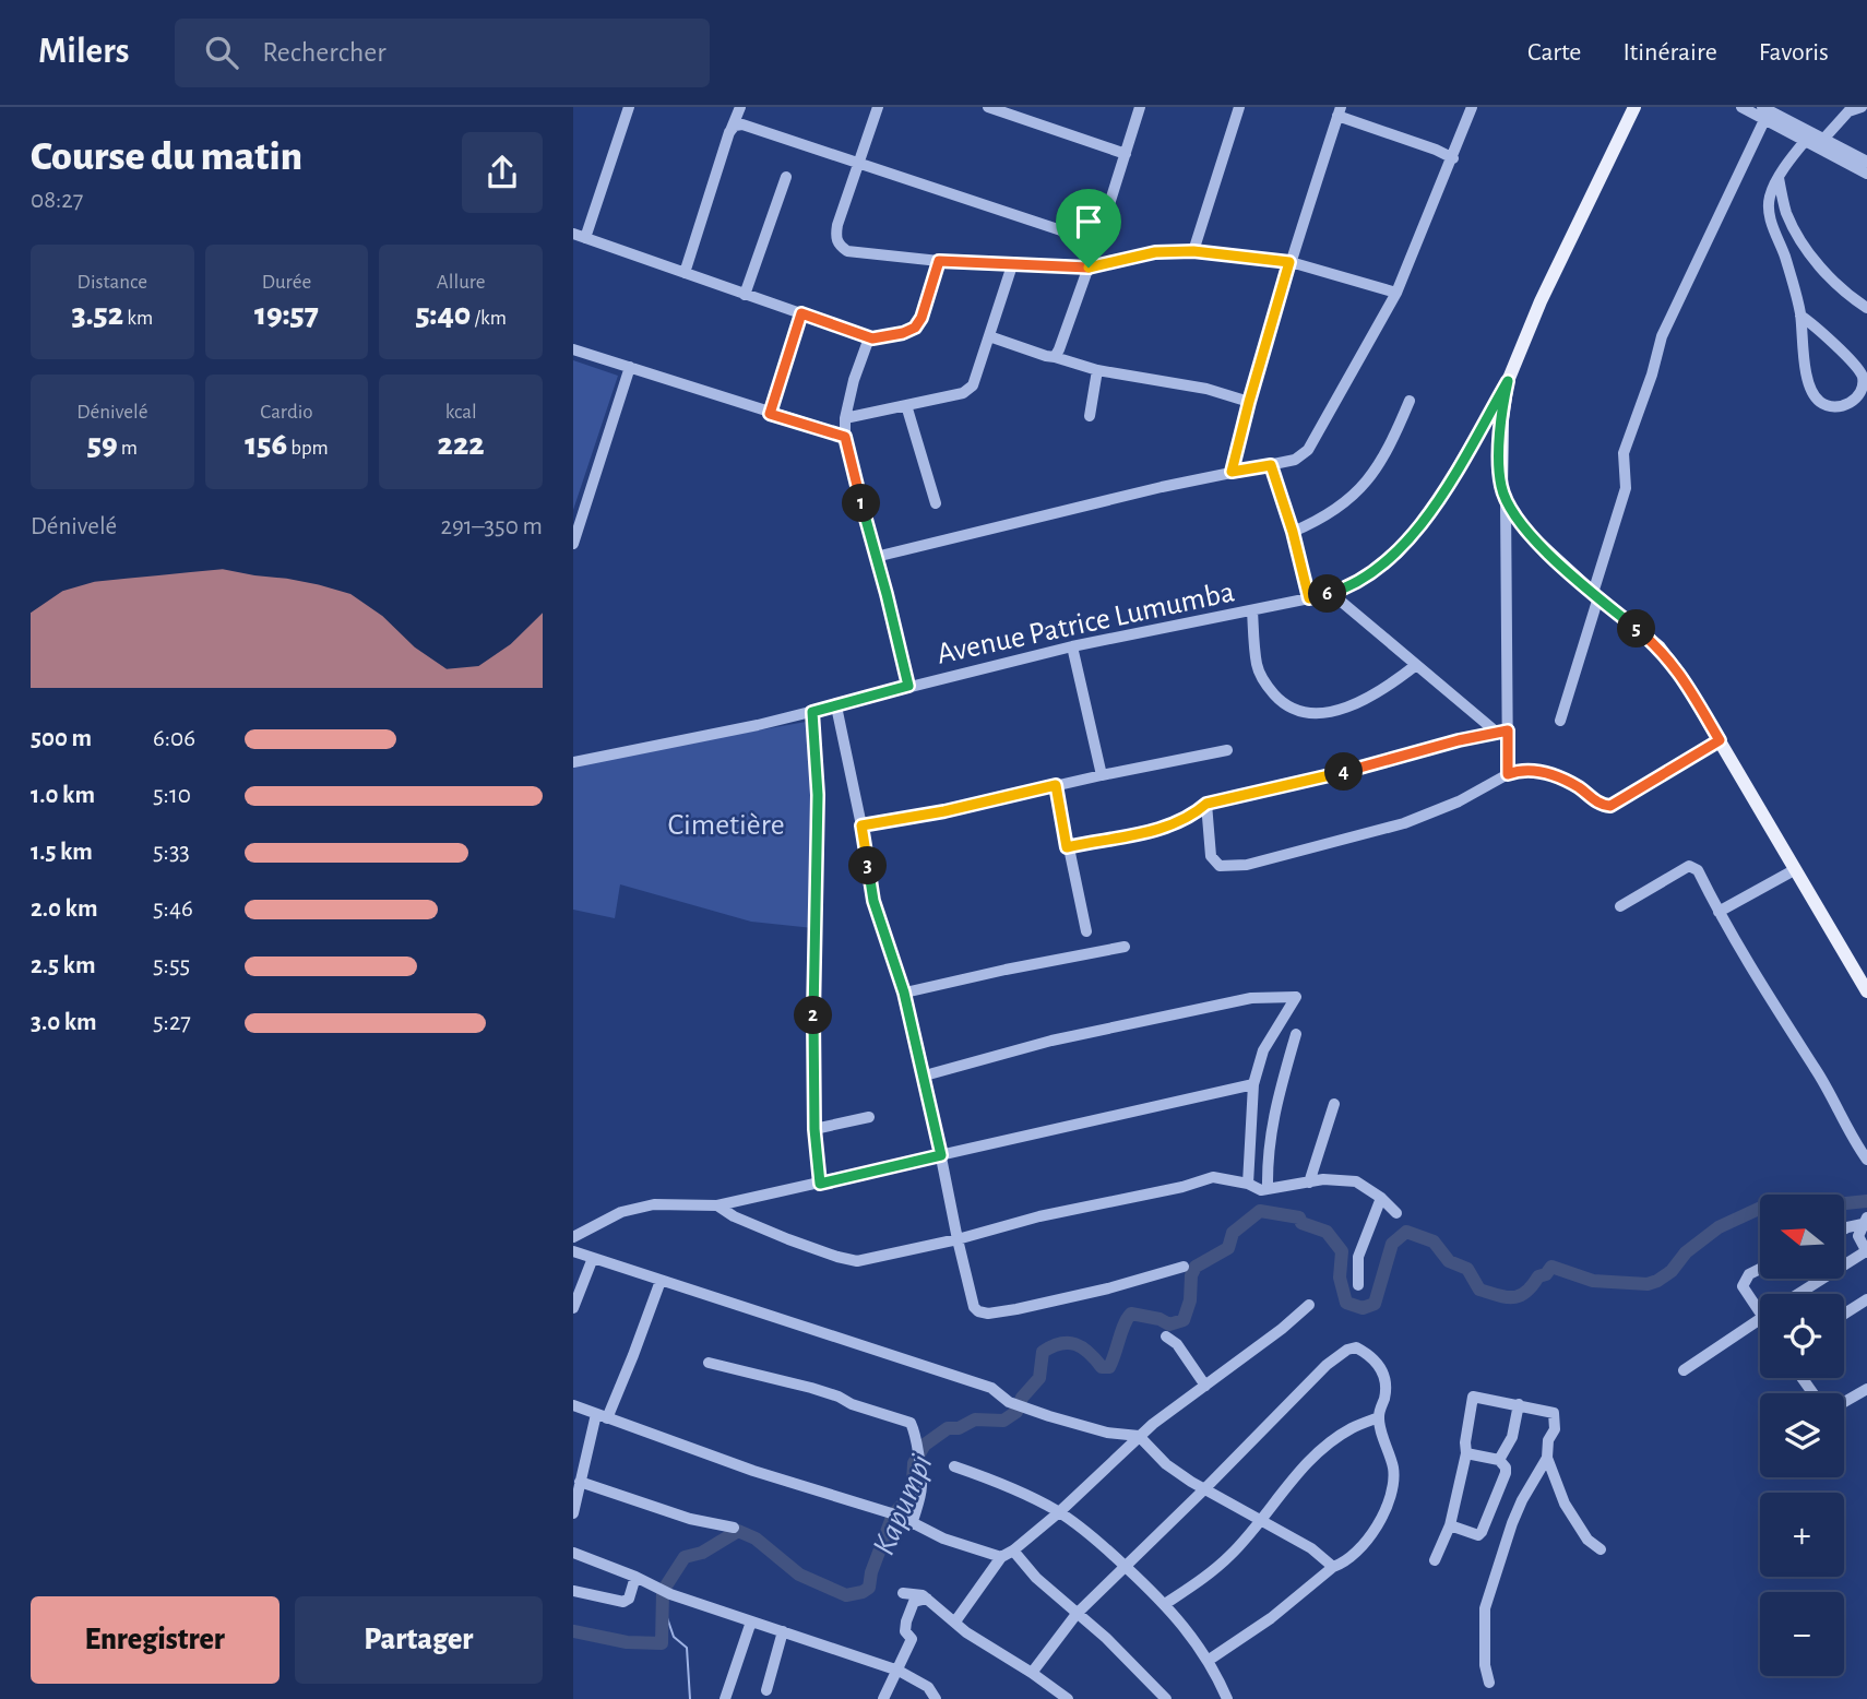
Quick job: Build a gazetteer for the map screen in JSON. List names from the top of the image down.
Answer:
{
  "streets": {
    "street": ["Avenue Patrice Lumumba"]
  },
  "water": ["Kapumpi"],
  "parks": ["Cimetière"],
  "north": "left",
  "page": {
    "header": "Milers",
    "search": "Rechercher",
    "nav": ["Carte", "Itinéraire", "Favoris"],
    "heading": ["Course du matin", "08:27"],
    "stats": [
      ["Distance", "3.52 km"],
      ["Durée", "19:57"],
      ["Allure", "5:40 /km"],
      ["Dénivelé", "59 m"],
      ["Cardio", "156 bpm"],
      ["kcal", "222"]
    ],
    "pins": [
      "1",
      "6",
      "5",
      "4",
      "3",
      "2"
    ],
    "chart": ["Dénivelé", "291–350 m"],
    "list": [
      {
        "name": "500 m",
        "note": "6:06"
      },
      {
        "name": "1.0 km",
        "note": "5:10"
      },
      {
        "name": "1.5 km",
        "note": "5:33"
      },
      {
        "name": "2.0 km",
        "note": "5:46"
      },
      {
        "name": "2.5 km",
        "note": "5:55"
      },
      {
        "name": "3.0 km",
        "note": "5:27"
      }
    ],
    "map_buttons": ["+", "−"],
    "buttons": ["Enregistrer", "Partager"]
  }
}
